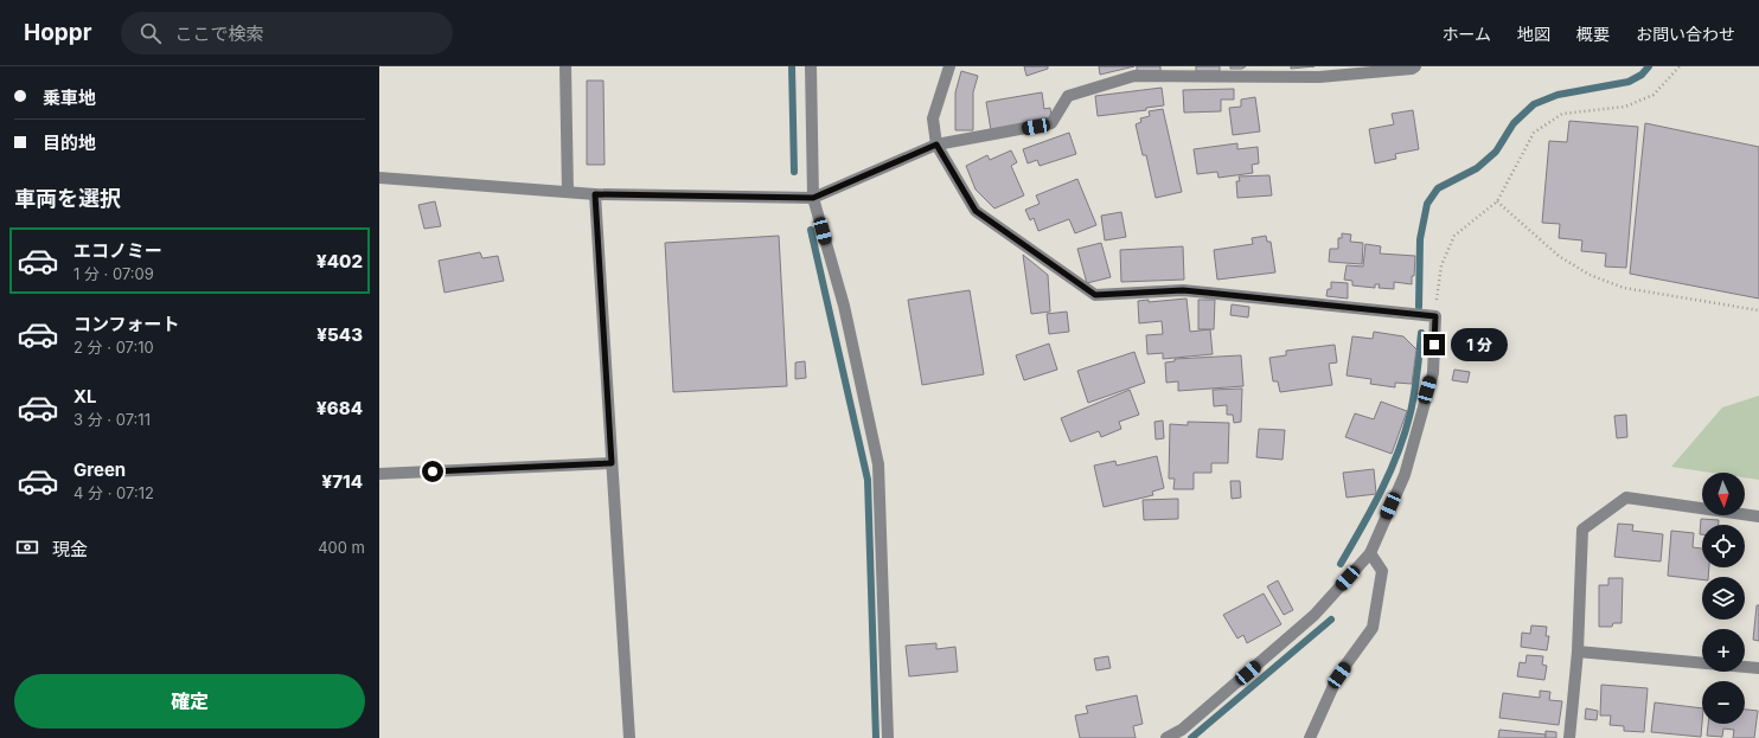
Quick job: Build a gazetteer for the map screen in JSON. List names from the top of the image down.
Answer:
{
  "north": "bottom",
  "page": {
    "header": "Hoppr",
    "search": "ここで検索",
    "nav": [
      "ホーム",
      "地図",
      "概要",
      "お問い合わせ"
    ],
    "banner": ["乗車地", "目的地"],
    "heading": "車両を選択",
    "list": [
      {
        "name": "エコノミー",
        "note": "1 分 · 07:09",
        "value": "¥402"
      },
      {
        "name": "コンフォート",
        "note": "2 分 · 07:10",
        "value": "¥543"
      },
      {
        "name": "XL",
        "note": "3 分 · 07:11",
        "value": "¥684"
      },
      {
        "name": "Green",
        "note": "4 分 · 07:12",
        "value": "¥714"
      }
    ],
    "bubble": "1 分",
    "map_buttons": ["+", "−"],
    "pay": ["現金", "400 m"],
    "buttons": "確定"
  }
}
